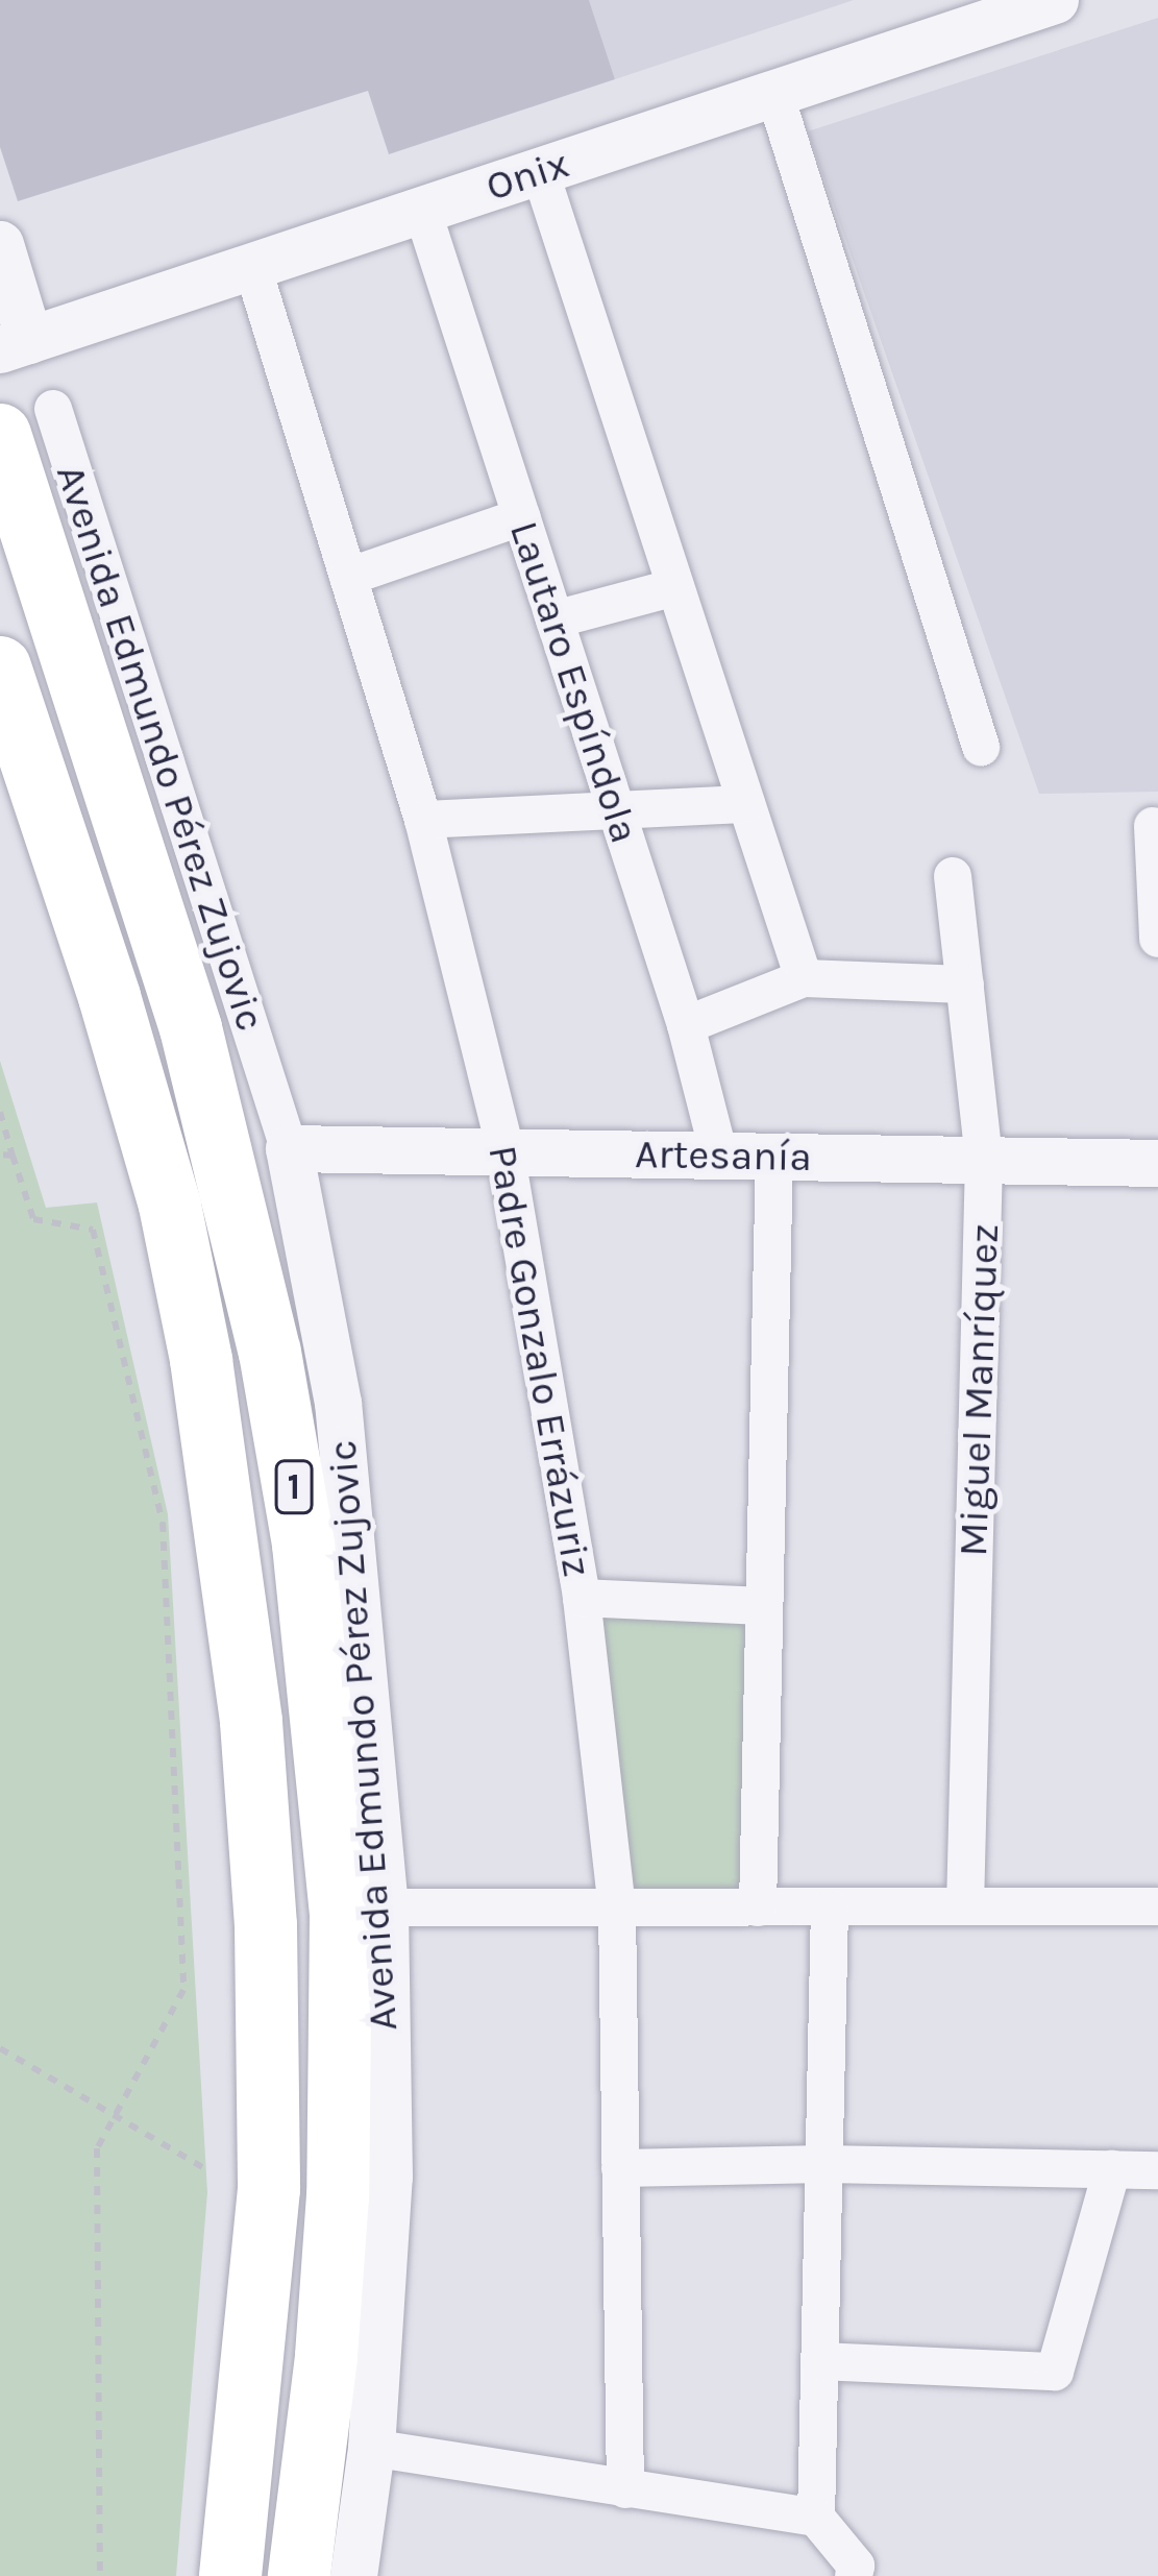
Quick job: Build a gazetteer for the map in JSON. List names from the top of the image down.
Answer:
{
  "streets": {
    "highway": ["Avenida Edmundo Pérez Zujovic", "1"],
    "street": [
      "Onix",
      "Lautaro Espíndola",
      "Artesanía",
      "Padre Gonzalo Errázuriz",
      "Miguel Manríquez"
    ]
  },
  "crossings": [
    ["Onix", "Lautaro Espíndola"],
    ["Onix", "Padre Gonzalo Errázuriz"],
    ["Lautaro Espíndola", "Artesanía"],
    ["Avenida Edmundo Pérez Zujovic", "Artesanía"],
    ["Artesanía", "Padre Gonzalo Errázuriz"],
    ["Artesanía", "Miguel Manríquez"]
  ]
}
